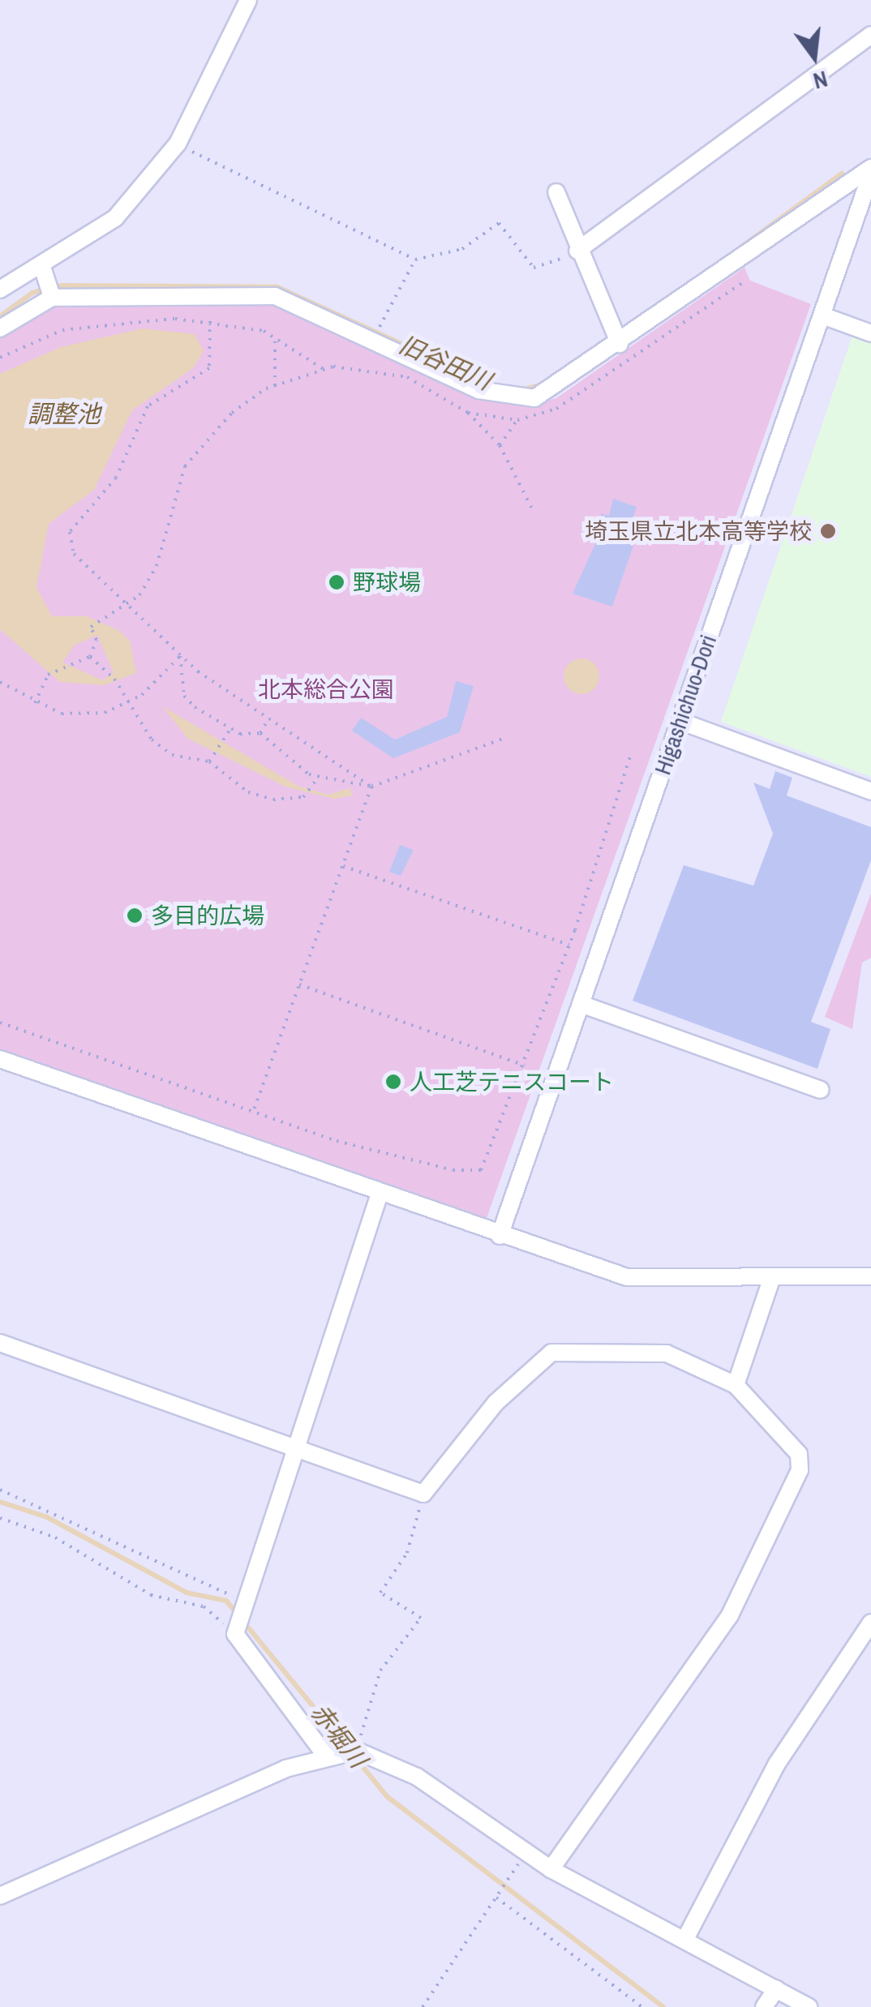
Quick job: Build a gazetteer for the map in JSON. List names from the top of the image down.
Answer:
{
  "streets": {
    "street": ["Higashichuo-Dori"]
  },
  "water": ["旧谷田川", "調整池", "赤堀川"],
  "parks": ["北本総合公園"],
  "places": [
    "埼玉県立北本高等学校",
    "野球場",
    "多目的広場",
    "人工芝テニスコート"
  ],
  "north": "bottom"
}
